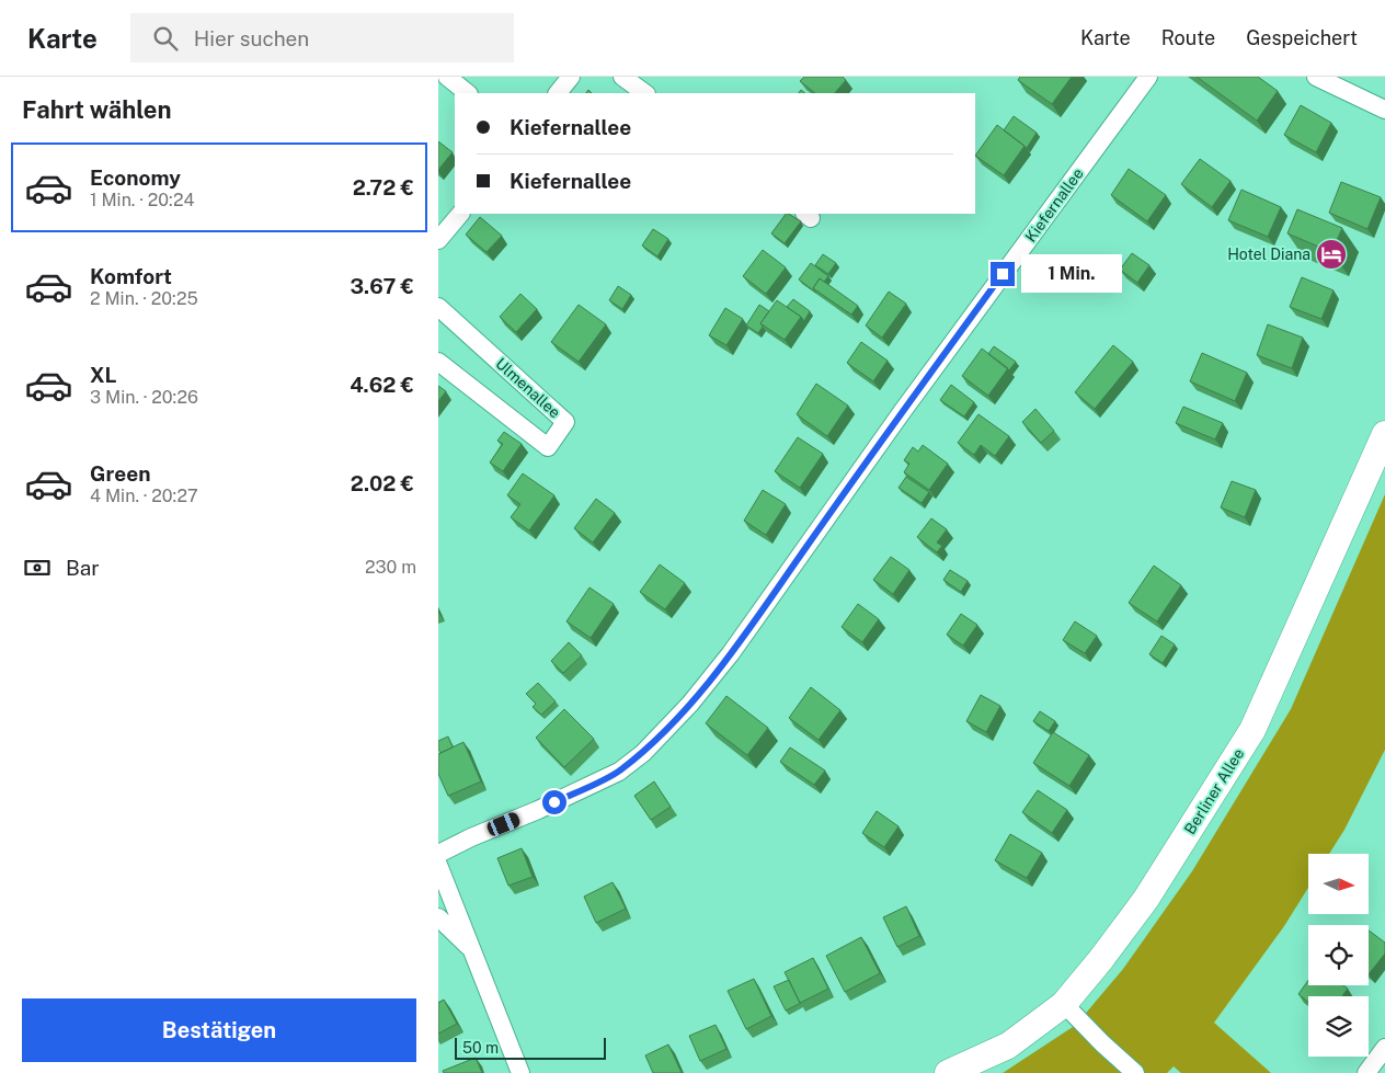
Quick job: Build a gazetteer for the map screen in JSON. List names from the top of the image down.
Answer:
{
  "streets": {
    "main road": ["Berliner Allee"],
    "street": ["Kiefernallee", "Ulmenallee"]
  },
  "places": {
    "hotel": ["Hotel Diana"]
  },
  "scale_bar": "50 m",
  "north": "right",
  "page": {
    "header": "Karte",
    "search": "Hier suchen",
    "nav": ["Karte", "Route", "Gespeichert"],
    "heading": "Fahrt wählen",
    "banner": ["Kiefernallee", "Kiefernallee"],
    "list": [
      {
        "name": "Economy",
        "note": "1 Min. · 20:24",
        "value": "2.72 €"
      },
      {
        "name": "Komfort",
        "note": "2 Min. · 20:25",
        "value": "3.67 €"
      },
      {
        "name": "XL",
        "note": "3 Min. · 20:26",
        "value": "4.62 €"
      },
      {
        "name": "Green",
        "note": "4 Min. · 20:27",
        "value": "2.02 €"
      }
    ],
    "bubble": "1 Min.",
    "pay": ["Bar", "230 m"],
    "buttons": "Bestätigen",
    "scale": "50 m"
  }
}
